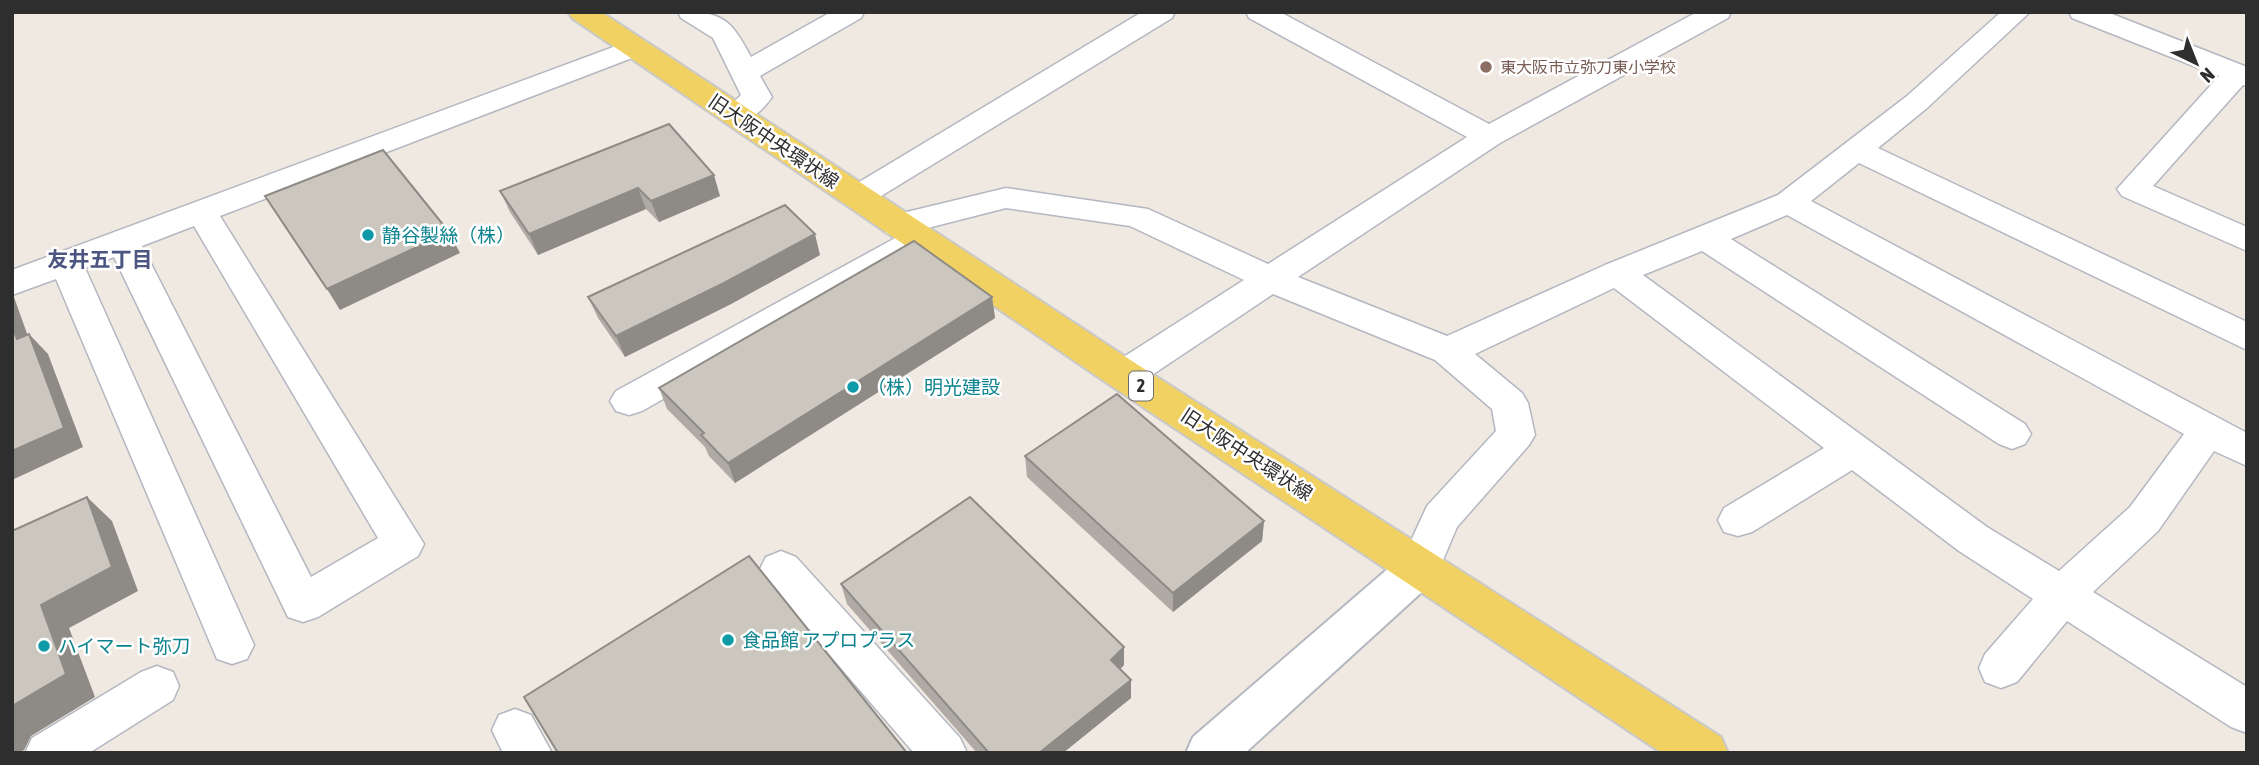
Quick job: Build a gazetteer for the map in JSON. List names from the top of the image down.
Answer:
{
  "streets": {
    "main road": ["旧大阪中央環状線", "2"]
  },
  "districts": ["友井五丁目"],
  "places": [
    "東大阪市立弥刀東小学校",
    "静谷製絲（株）",
    "（株）明光建設",
    "食品館 アプロプラス",
    "ハイマート弥刀"
  ],
  "north": "bottom right"
}
